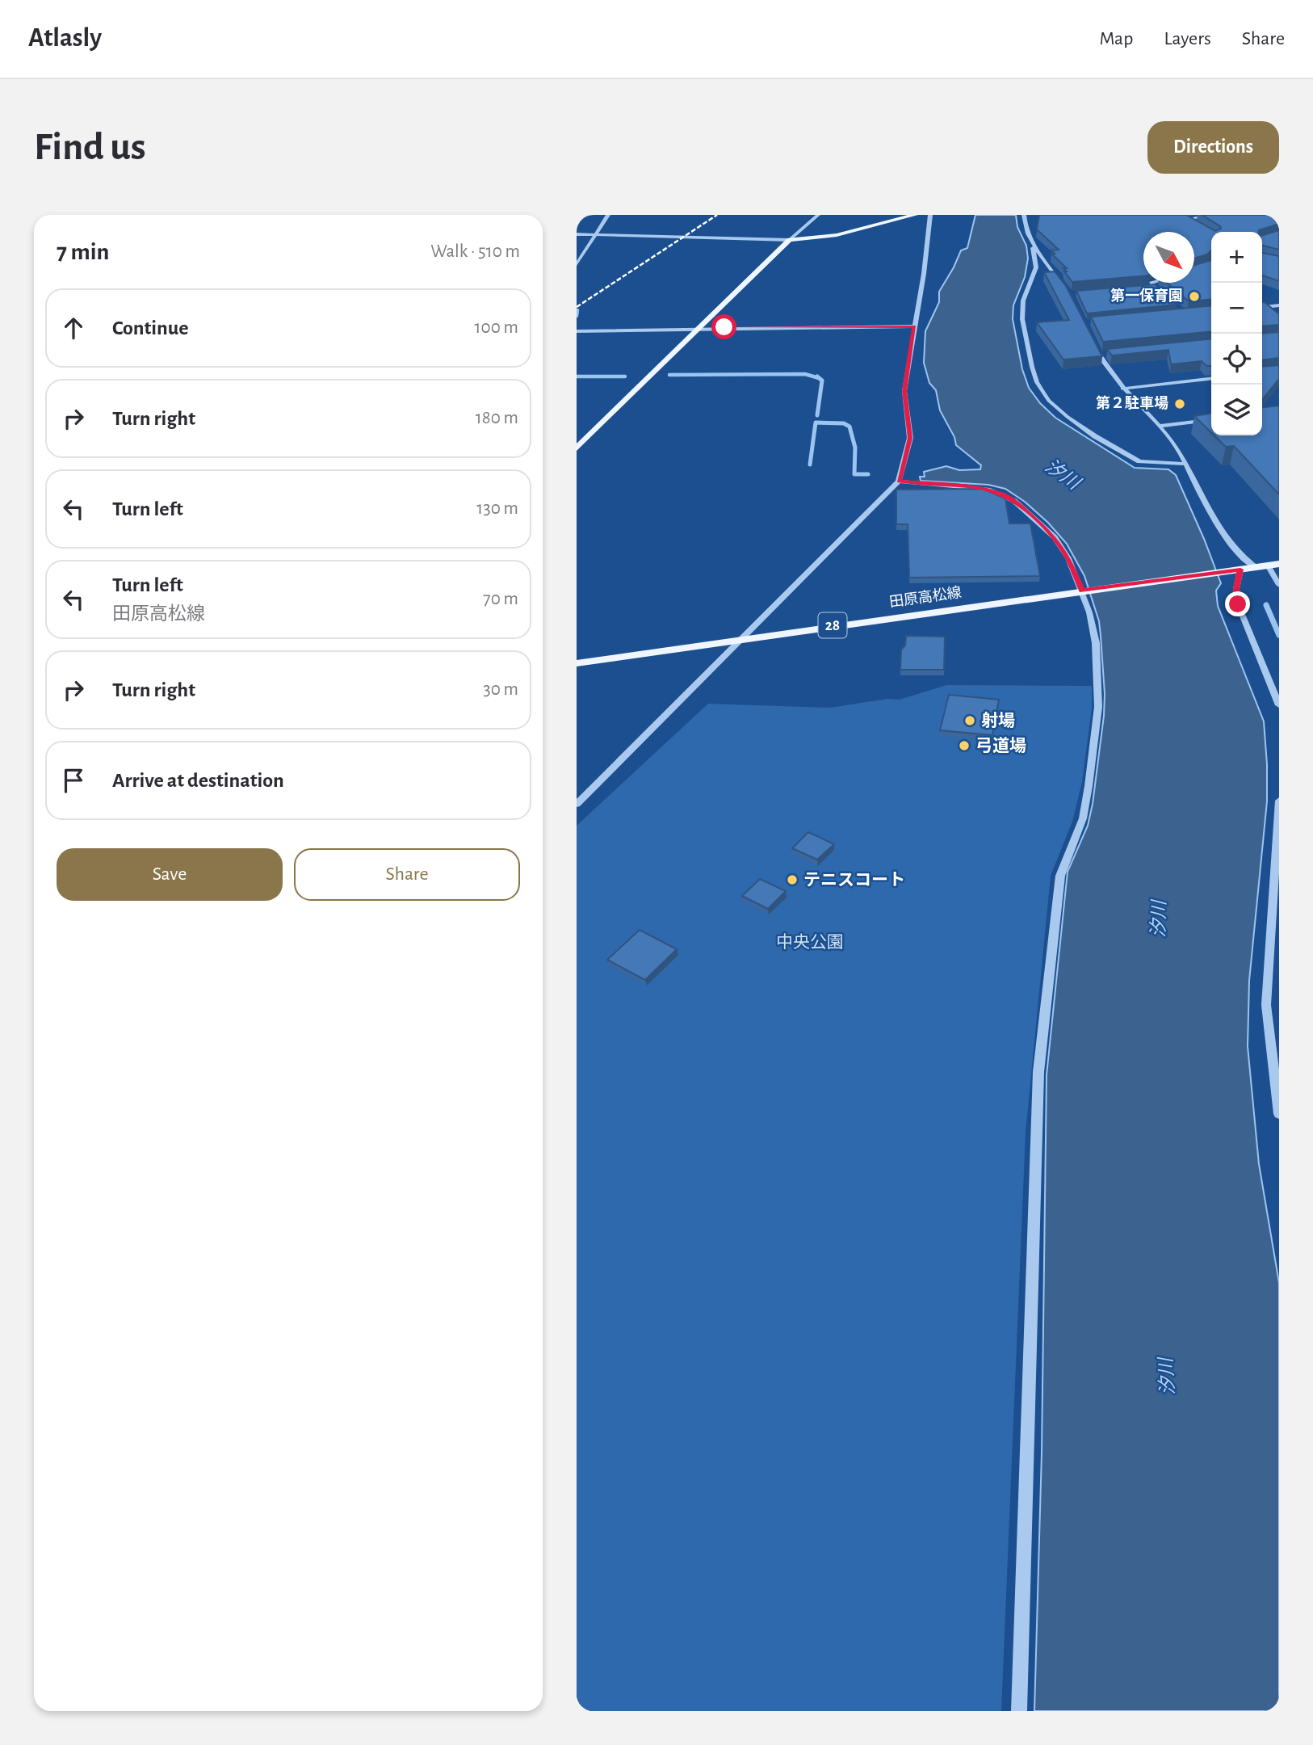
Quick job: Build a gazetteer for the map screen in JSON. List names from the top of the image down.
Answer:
{
  "streets": {
    "main road": ["田原高松線", "28"]
  },
  "water": ["汐川"],
  "parks": ["中央公園"],
  "places": [
    "第一保育園",
    "第２駐車場",
    "射場",
    "弓道場",
    "テニスコート"
  ],
  "north": "bottom right",
  "page": {
    "header": "Atlasly",
    "nav": ["Map", "Layers", "Share"],
    "buttons": [
      "Directions",
      ["Save", "Share"]
    ],
    "title": "Find us",
    "heading": ["7 min", "Walk · 510 m"],
    "map_buttons": ["+", "−"],
    "list": [
      ["Continue", "100 m"],
      ["Turn right", "180 m"],
      ["Turn left", "130 m"],
      ["Turn left", "田原高松線", "70 m"],
      ["Turn right", "30 m"],
      "Arrive at destination"
    ]
  }
}
